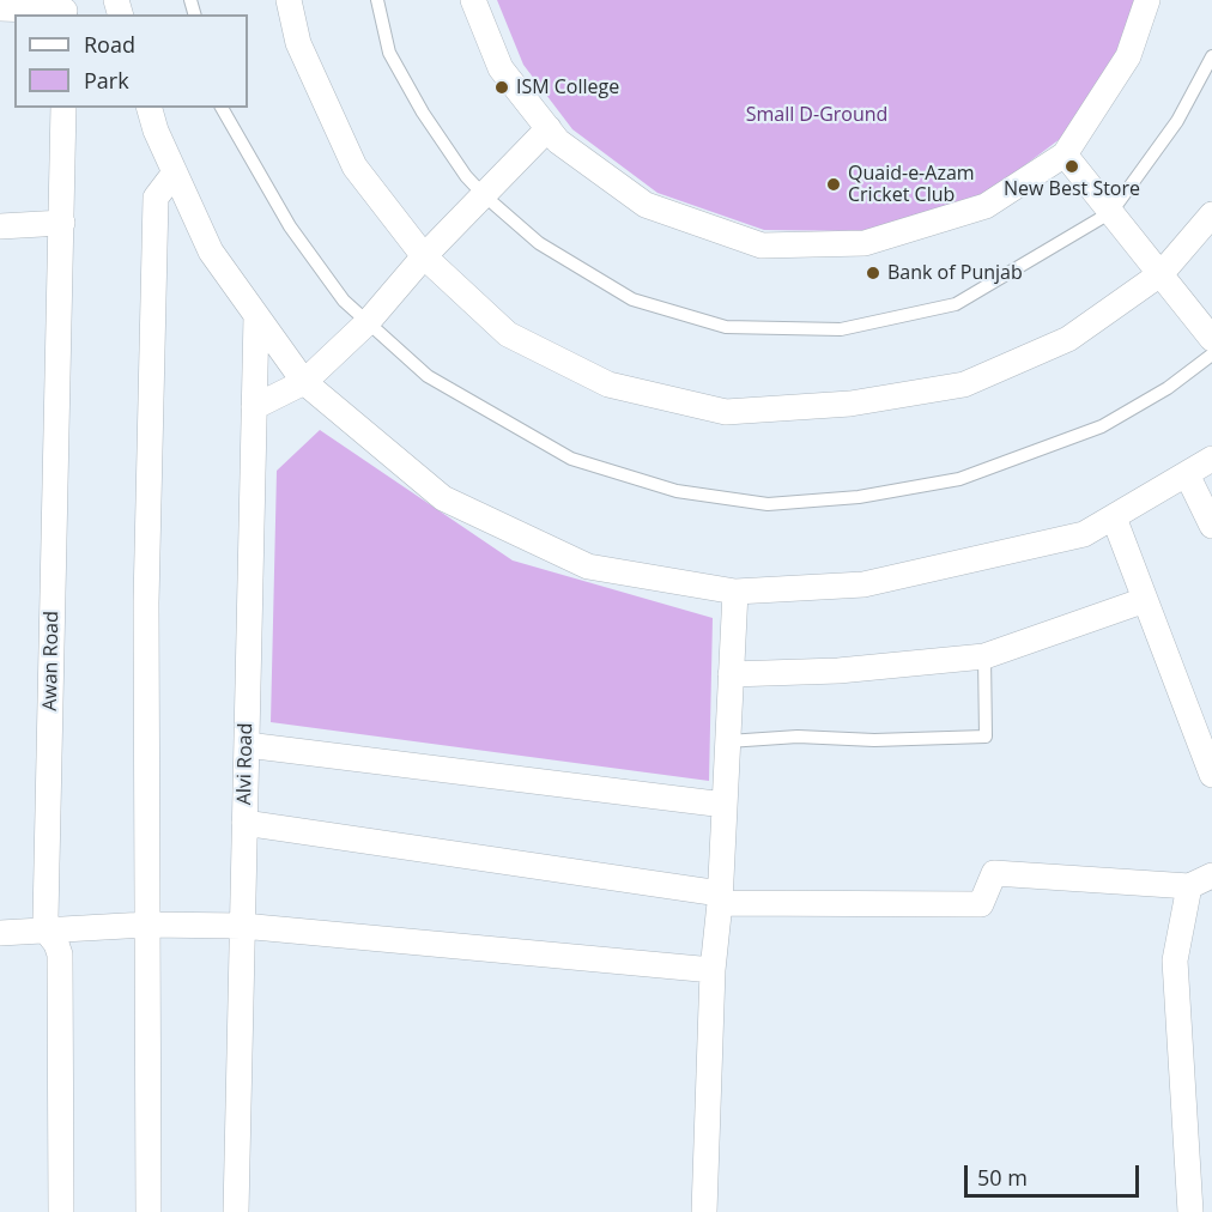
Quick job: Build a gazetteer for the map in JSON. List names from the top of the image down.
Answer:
{
  "streets": {
    "street": ["Awan Road", "Alvi Road"]
  },
  "parks": ["Small D-Ground"],
  "places": [
    "ISM College",
    "New Best Store",
    "Quaid-e-Azam Cricket Club",
    "Bank of Punjab"
  ],
  "legend": ["Road", "Park"],
  "scale_bar": "50 m"
}
